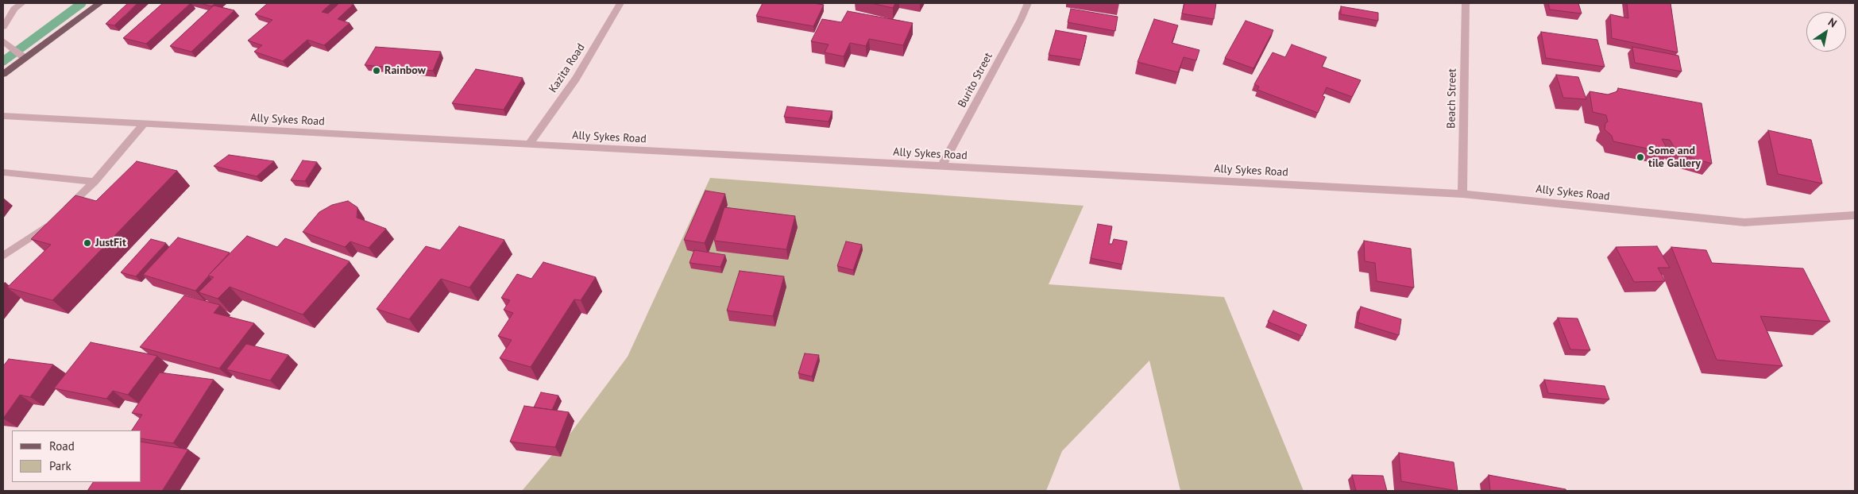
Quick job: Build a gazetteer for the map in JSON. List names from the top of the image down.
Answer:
{
  "streets": {
    "street": [
      "Kazita Road",
      "Burito Street",
      "Beach Street",
      "Ally Sykes Road"
    ]
  },
  "crossings": [
    ["Kazita Road", "Ally Sykes Road"],
    ["Burito Street", "Ally Sykes Road"],
    ["Beach Street", "Ally Sykes Road"]
  ],
  "places": ["Rainbow", "Some and tile Gallery", "JustFit"],
  "legend": ["Road", "Park"],
  "north": "top right"
}
